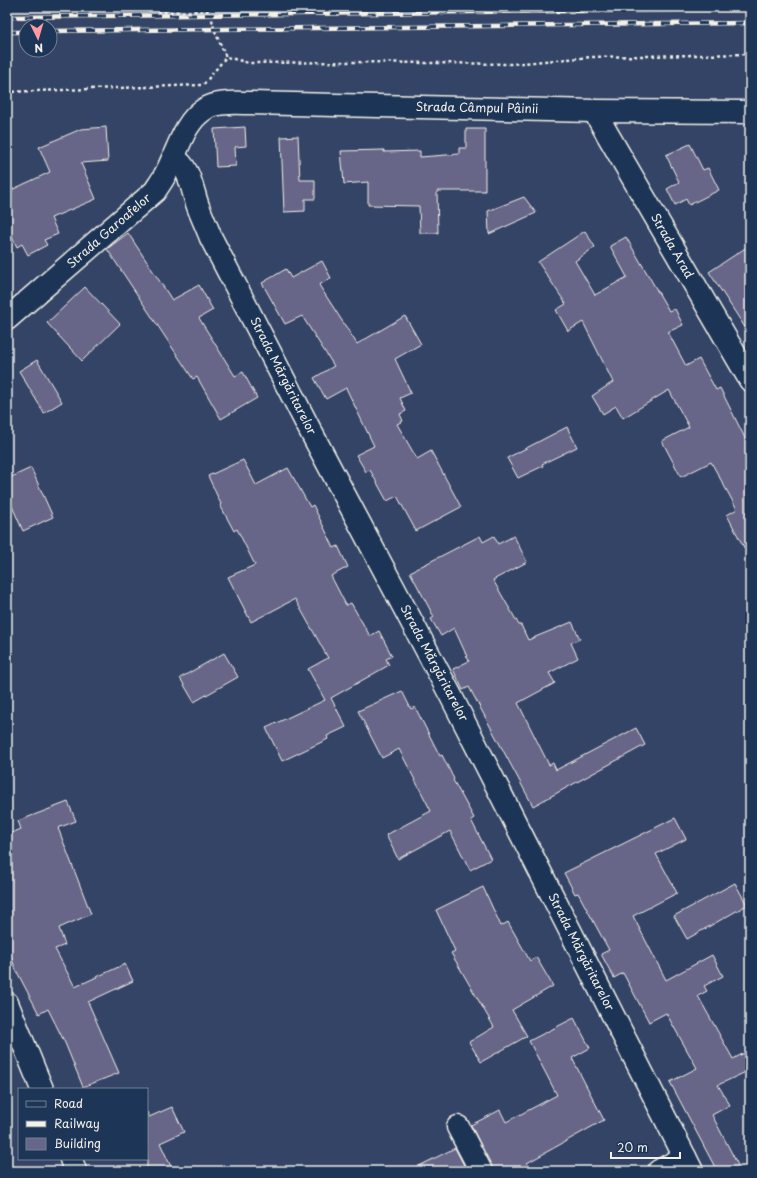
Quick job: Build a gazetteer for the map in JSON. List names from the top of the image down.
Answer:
{
  "streets": {
    "street": [
      "Strada Câmpul Pâinii",
      "Strada Garoafelor",
      "Strada Arad",
      "Strada Mărgăritarelor"
    ]
  },
  "crossings": [
    ["Strada Câmpul Pâinii", "Strada Garoafelor"],
    ["Strada Câmpul Pâinii", "Strada Arad"],
    ["Strada Garoafelor", "Strada Mărgăritarelor"]
  ],
  "legend": ["Road", "Railway", "Building"],
  "scale_bar": "20 m",
  "north": "bottom"
}
